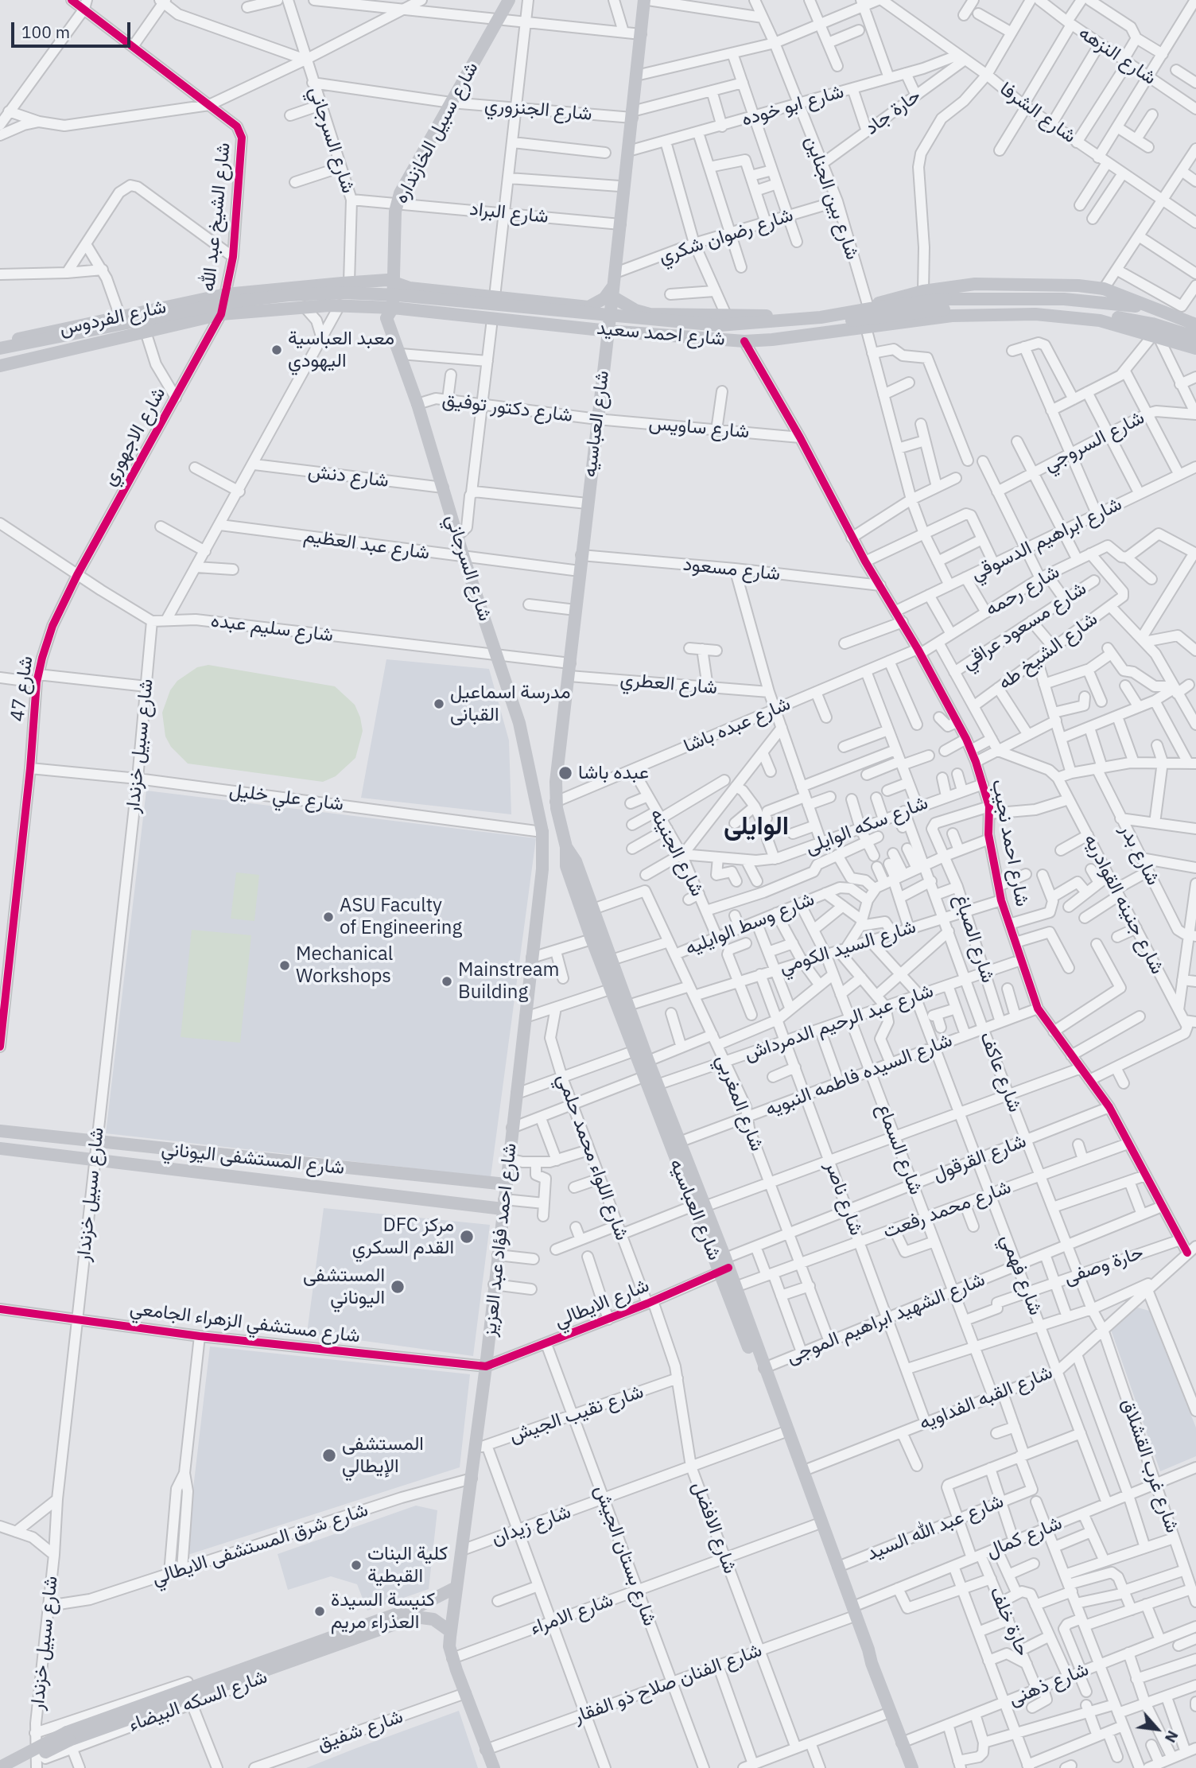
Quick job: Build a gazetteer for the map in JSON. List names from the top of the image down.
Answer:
{
  "streets": {
    "main road": [
      "شارع سبيل الخازنداره",
      "شارع السرجاني",
      "شارع الفردوس",
      "شارع احمد سعيد",
      "شارع العباسيه",
      "شارع المستشفى اليوناني",
      "شارع احمد فؤاد عبد العزيز"
    ],
    "street": [
      "شارع النزهه",
      "شارع ابو خوده",
      "شارع الجنزوري",
      "حارة جاد",
      "شارع الشرفا",
      "شارع بين الجناين",
      "شارع البراد",
      "شارع الشيخ عبد الله",
      "شارع رضوان شكري",
      "شارع دكتور توفيق",
      "شارع ساويس",
      "شارع الاجهوري",
      "شارع السروجي",
      "شارع دنش",
      "شارع ابراهيم الدسوقي",
      "شارع عبد العظيم",
      "شارع مسعود",
      "شارع رحمه",
      "شارع مسعود عراقي",
      "شارع سليم عبده",
      "شارع الشيخ طه",
      "شارع العطري",
      "شارع 47",
      "شارع عبده باشا",
      "شارع سبيل خزندار",
      "شارع علي خليل",
      "شارع سكه الوايلى",
      "شارع احمد نجيب",
      "شارع الجنينه",
      "شارع بدر",
      "شارع جنينه القوادريه",
      "شارع وسط الوايليه",
      "شارع الصباغ",
      "شارع السيد الكومي",
      "شارع عبد الرحيم الدمرداش",
      "شارع عاكف",
      "شارع السيده فاطمه النبويه",
      "شارع المغربي",
      "شارع السماع",
      "شارع اللواء محمد حلمي",
      "شارع القرقول",
      "شارع ناصر",
      "شارع محمد رفعت",
      "حارة وصفى",
      "شارع فهمي",
      "شارع الايطالي",
      "شارع الشهيد ابراهيم الموجى",
      "شارع مستشفي الزهراء الجامعي",
      "شارع القبه الفداويه",
      "شارع نقيب الجيش",
      "شارع غرب القشلاق",
      "شارع زيدان",
      "شارع الافضل",
      "شارع عبد الله السيد",
      "شارع كمال",
      "شارع شرق المستشفى الايطالي",
      "شارع بستان الجيش",
      "شارع الامراء",
      "حارة خلف",
      "شارع الفنان صلاح ذو الفقار",
      "شارع ذهنى",
      "شارع السكه البيضاء",
      "شارع شفيق"
    ]
  },
  "crossings": [
    ["شارع ابو خوده", "حارة جاد"],
    ["شارع ابو خوده", "شارع الشرفا"],
    ["شارع ابو خوده", "شارع بين الجناين"],
    ["شارع ابو خوده", "شارع العباسيه"],
    ["شارع الجنزوري", "شارع سبيل الخازنداره"],
    ["شارع الجنزوري", "شارع السرجاني"],
    ["شارع الجنزوري", "شارع العباسيه"],
    ["حارة جاد", "شارع الشرفا"],
    ["حارة جاد", "شارع بين الجناين"],
    ["شارع سبيل الخازنداره", "شارع السرجاني"],
    ["شارع سبيل الخازنداره", "شارع البراد"],
    ["شارع سبيل الخازنداره", "شارع احمد سعيد"],
    ["شارع السرجاني", "شارع البراد"],
    ["شارع السرجاني", "شارع احمد سعيد"],
    ["شارع السرجاني", "شارع دكتور توفيق"],
    ["شارع السرجاني", "شارع دنش"],
    ["شارع السرجاني", "شارع عبد العظيم"],
    ["شارع السرجاني", "شارع سليم عبده"],
    ["شارع السرجاني", "شارع علي خليل"],
    ["شارع السرجاني", "شارع احمد فؤاد عبد العزيز"],
    ["شارع بين الجناين", "شارع رضوان شكري"],
    ["شارع بين الجناين", "شارع احمد سعيد"],
    ["شارع البراد", "شارع العباسيه"],
    ["شارع الشيخ عبد الله", "شارع الفردوس"],
    ["شارع الشيخ عبد الله", "شارع احمد سعيد"],
    ["شارع الشيخ عبد الله", "شارع الاجهوري"],
    ["شارع رضوان شكري", "شارع احمد سعيد"],
    ["شارع رضوان شكري", "شارع العباسيه"],
    ["شارع الفردوس", "شارع احمد سعيد"],
    ["شارع الفردوس", "شارع الاجهوري"],
    ["شارع احمد سعيد", "شارع العباسيه"],
    ["شارع احمد سعيد", "شارع الاجهوري"],
    ["شارع احمد سعيد", "شارع احمد نجيب"],
    ["شارع دكتور توفيق", "شارع العباسيه"],
    ["شارع دكتور توفيق", "شارع ساويس"],
    ["شارع العباسيه", "شارع ساويس"],
    ["شارع العباسيه", "شارع عبد العظيم"],
    ["شارع العباسيه", "شارع مسعود"],
    ["شارع العباسيه", "شارع سليم عبده"],
    ["شارع العباسيه", "شارع العطري"],
    ["شارع العباسيه", "شارع عبده باشا"],
    ["شارع العباسيه", "شارع السيد الكومي"],
    ["شارع العباسيه", "شارع عبد الرحيم الدمرداش"],
    ["شارع العباسيه", "شارع السيده فاطمه النبويه"],
    ["شارع العباسيه", "شارع المغربي"],
    ["شارع العباسيه", "شارع القرقول"],
    ["شارع العباسيه", "شارع محمد رفعت"],
    ["شارع العباسيه", "شارع الايطالي"],
    ["شارع العباسيه", "شارع الشهيد ابراهيم الموجى"],
    ["شارع العباسيه", "شارع القبه الفداويه"],
    ["شارع العباسيه", "شارع زيدان"],
    ["شارع العباسيه", "شارع عبد الله السيد"],
    ["شارع العباسيه", "شارع كمال"],
    ["شارع العباسيه", "شارع الامراء"],
    ["شارع العباسيه", "شارع الفنان صلاح ذو الفقار"],
    ["شارع العباسيه", "شارع ذهنى"],
    ["شارع ساويس", "شارع احمد نجيب"],
    ["شارع الاجهوري", "شارع 47"],
    ["شارع ابراهيم الدسوقي", "شارع احمد نجيب"],
    ["شارع مسعود", "شارع احمد نجيب"],
    ["شارع رحمه", "شارع الشيخ طه"],
    ["شارع رحمه", "شارع عبده باشا"],
    ["شارع رحمه", "شارع احمد نجيب"],
    ["شارع سليم عبده", "شارع العطري"],
    ["شارع سليم عبده", "شارع سبيل خزندار"],
    ["شارع 47", "شارع علي خليل"],
    ["شارع عبده باشا", "شارع احمد نجيب"],
    ["شارع عبده باشا", "شارع الجنينه"],
    ["شارع سبيل خزندار", "شارع علي خليل"],
    ["شارع سبيل خزندار", "شارع المستشفى اليوناني"],
    ["شارع سبيل خزندار", "شارع مستشفي الزهراء الجامعي"],
    ["شارع سبيل خزندار", "شارع شرق المستشفى الايطالي"],
    ["شارع سبيل خزندار", "شارع السكه البيضاء"],
    ["شارع علي خليل", "شارع احمد فؤاد عبد العزيز"],
    ["شارع سكه الوايلى", "شارع احمد نجيب"],
    ["شارع سكه الوايلى", "شارع الجنينه"],
    ["شارع سكه الوايلى", "شارع عاكف"],
    ["شارع احمد نجيب", "شارع الصباغ"],
    ["شارع احمد نجيب", "شارع السيد الكومي"],
    ["شارع احمد نجيب", "شارع عبد الرحيم الدمرداش"],
    ["شارع احمد نجيب", "شارع السيده فاطمه النبويه"],
    ["شارع احمد نجيب", "شارع القرقول"],
    ["شارع احمد نجيب", "شارع محمد رفعت"],
    ["شارع احمد نجيب", "حارة وصفى"],
    ["شارع احمد نجيب", "شارع الشهيد ابراهيم الموجى"],
    ["شارع احمد نجيب", "شارع القبه الفداويه"],
    ["شارع الجنينه", "شارع وسط الوايليه"],
    ["شارع وسط الوايليه", "شارع المغربي"],
    ["شارع وسط الوايليه", "شارع السماع"],
    ["شارع الصباغ", "شارع السيد الكومي"],
    ["شارع الصباغ", "شارع عبد الرحيم الدمرداش"],
    ["شارع الصباغ", "شارع السيده فاطمه النبويه"],
    ["شارع السيد الكومي", "شارع عاكف"],
    ["شارع السيد الكومي", "شارع المغربي"],
    ["شارع السيد الكومي", "شارع السماع"],
    ["شارع السيد الكومي", "شارع ناصر"],
    ["شارع عبد الرحيم الدمرداش", "شارع عاكف"],
    ["شارع عبد الرحيم الدمرداش", "شارع المغربي"],
    ["شارع عبد الرحيم الدمرداش", "شارع السماع"],
    ["شارع عبد الرحيم الدمرداش", "شارع اللواء محمد حلمي"],
    ["شارع عبد الرحيم الدمرداش", "شارع ناصر"],
    ["شارع عبد الرحيم الدمرداش", "شارع احمد فؤاد عبد العزيز"],
    ["شارع عبد الرحيم الدمرداش", "شارع فهمي"],
    ["شارع عاكف", "شارع السيده فاطمه النبويه"],
    ["شارع عاكف", "شارع القرقول"],
    ["شارع عاكف", "شارع محمد رفعت"],
    ["شارع عاكف", "حارة وصفى"],
    ["شارع عاكف", "شارع الشهيد ابراهيم الموجى"],
    ["شارع عاكف", "شارع القبه الفداويه"],
    ["شارع عاكف", "شارع غرب القشلاق"],
    ["شارع السيده فاطمه النبويه", "شارع المغربي"],
    ["شارع السيده فاطمه النبويه", "شارع السماع"],
    ["شارع السيده فاطمه النبويه", "شارع ناصر"],
    ["شارع السيده فاطمه النبويه", "شارع فهمي"],
    ["شارع المغربي", "شارع القرقول"],
    ["شارع المغربي", "شارع محمد رفعت"],
    ["شارع المغربي", "شارع الشهيد ابراهيم الموجى"],
    ["شارع السماع", "شارع القرقول"],
    ["شارع السماع", "شارع محمد رفعت"],
    ["شارع السماع", "حارة وصفى"],
    ["شارع السماع", "شارع الشهيد ابراهيم الموجى"],
    ["شارع السماع", "شارع القبه الفداويه"],
    ["شارع السماع", "شارع عبد الله السيد"],
    ["شارع اللواء محمد حلمي", "شارع الايطالي"],
    ["شارع اللواء محمد حلمي", "شارع الافضل"],
    ["شارع القرقول", "شارع ناصر"],
    ["شارع القرقول", "شارع فهمي"],
    ["شارع القرقول", "شارع الايطالي"],
    ["شارع المستشفى اليوناني", "شارع احمد فؤاد عبد العزيز"],
    ["شارع ناصر", "شارع محمد رفعت"],
    ["شارع ناصر", "شارع الشهيد ابراهيم الموجى"],
    ["شارع ناصر", "شارع القبه الفداويه"],
    ["شارع محمد رفعت", "شارع فهمي"],
    ["شارع احمد فؤاد عبد العزيز", "شارع الايطالي"],
    ["شارع احمد فؤاد عبد العزيز", "شارع مستشفي الزهراء الجامعي"],
    ["شارع احمد فؤاد عبد العزيز", "شارع نقيب الجيش"],
    ["شارع احمد فؤاد عبد العزيز", "شارع زيدان"],
    ["شارع احمد فؤاد عبد العزيز", "شارع شرق المستشفى الايطالي"],
    ["شارع احمد فؤاد عبد العزيز", "شارع الامراء"],
    ["حارة وصفى", "شارع فهمي"],
    ["شارع فهمي", "شارع الشهيد ابراهيم الموجى"],
    ["شارع فهمي", "شارع القبه الفداويه"],
    ["شارع فهمي", "شارع كمال"],
    ["شارع الايطالي", "شارع مستشفي الزهراء الجامعي"],
    ["شارع الايطالي", "شارع الافضل"],
    ["شارع الايطالي", "شارع بستان الجيش"],
    ["شارع القبه الفداويه", "شارع غرب القشلاق"],
    ["شارع نقيب الجيش", "شارع الافضل"],
    ["شارع نقيب الجيش", "شارع بستان الجيش"],
    ["شارع غرب القشلاق", "شارع كمال"],
    ["شارع زيدان", "شارع الافضل"],
    ["شارع زيدان", "شارع بستان الجيش"],
    ["شارع الافضل", "شارع الامراء"],
    ["شارع الافضل", "شارع الفنان صلاح ذو الفقار"],
    ["شارع عبد الله السيد", "حارة خلف"],
    ["شارع كمال", "حارة خلف"],
    ["شارع كمال", "شارع الفنان صلاح ذو الفقار"],
    ["شارع بستان الجيش", "شارع الامراء"],
    ["شارع بستان الجيش", "شارع الفنان صلاح ذو الفقار"],
    ["حارة خلف", "شارع ذهنى"]
  ],
  "districts": ["الوايلى"],
  "places": [
    "معبد العباسية اليهودي",
    "مدرسة اسماعيل القبانى",
    "عبده باشا",
    "ASU Faculty of Engineering",
    "Mechanical Workshops",
    "Mainstream Building",
    "DFC مركز القدم السكري",
    "المستشفى اليوناني",
    "المستشفى الإيطالي",
    "كلية البنات القبطية",
    "كنيسة السيدة العذراء مريم"
  ],
  "scale_bar": "100 m",
  "north": "bottom right"
}
